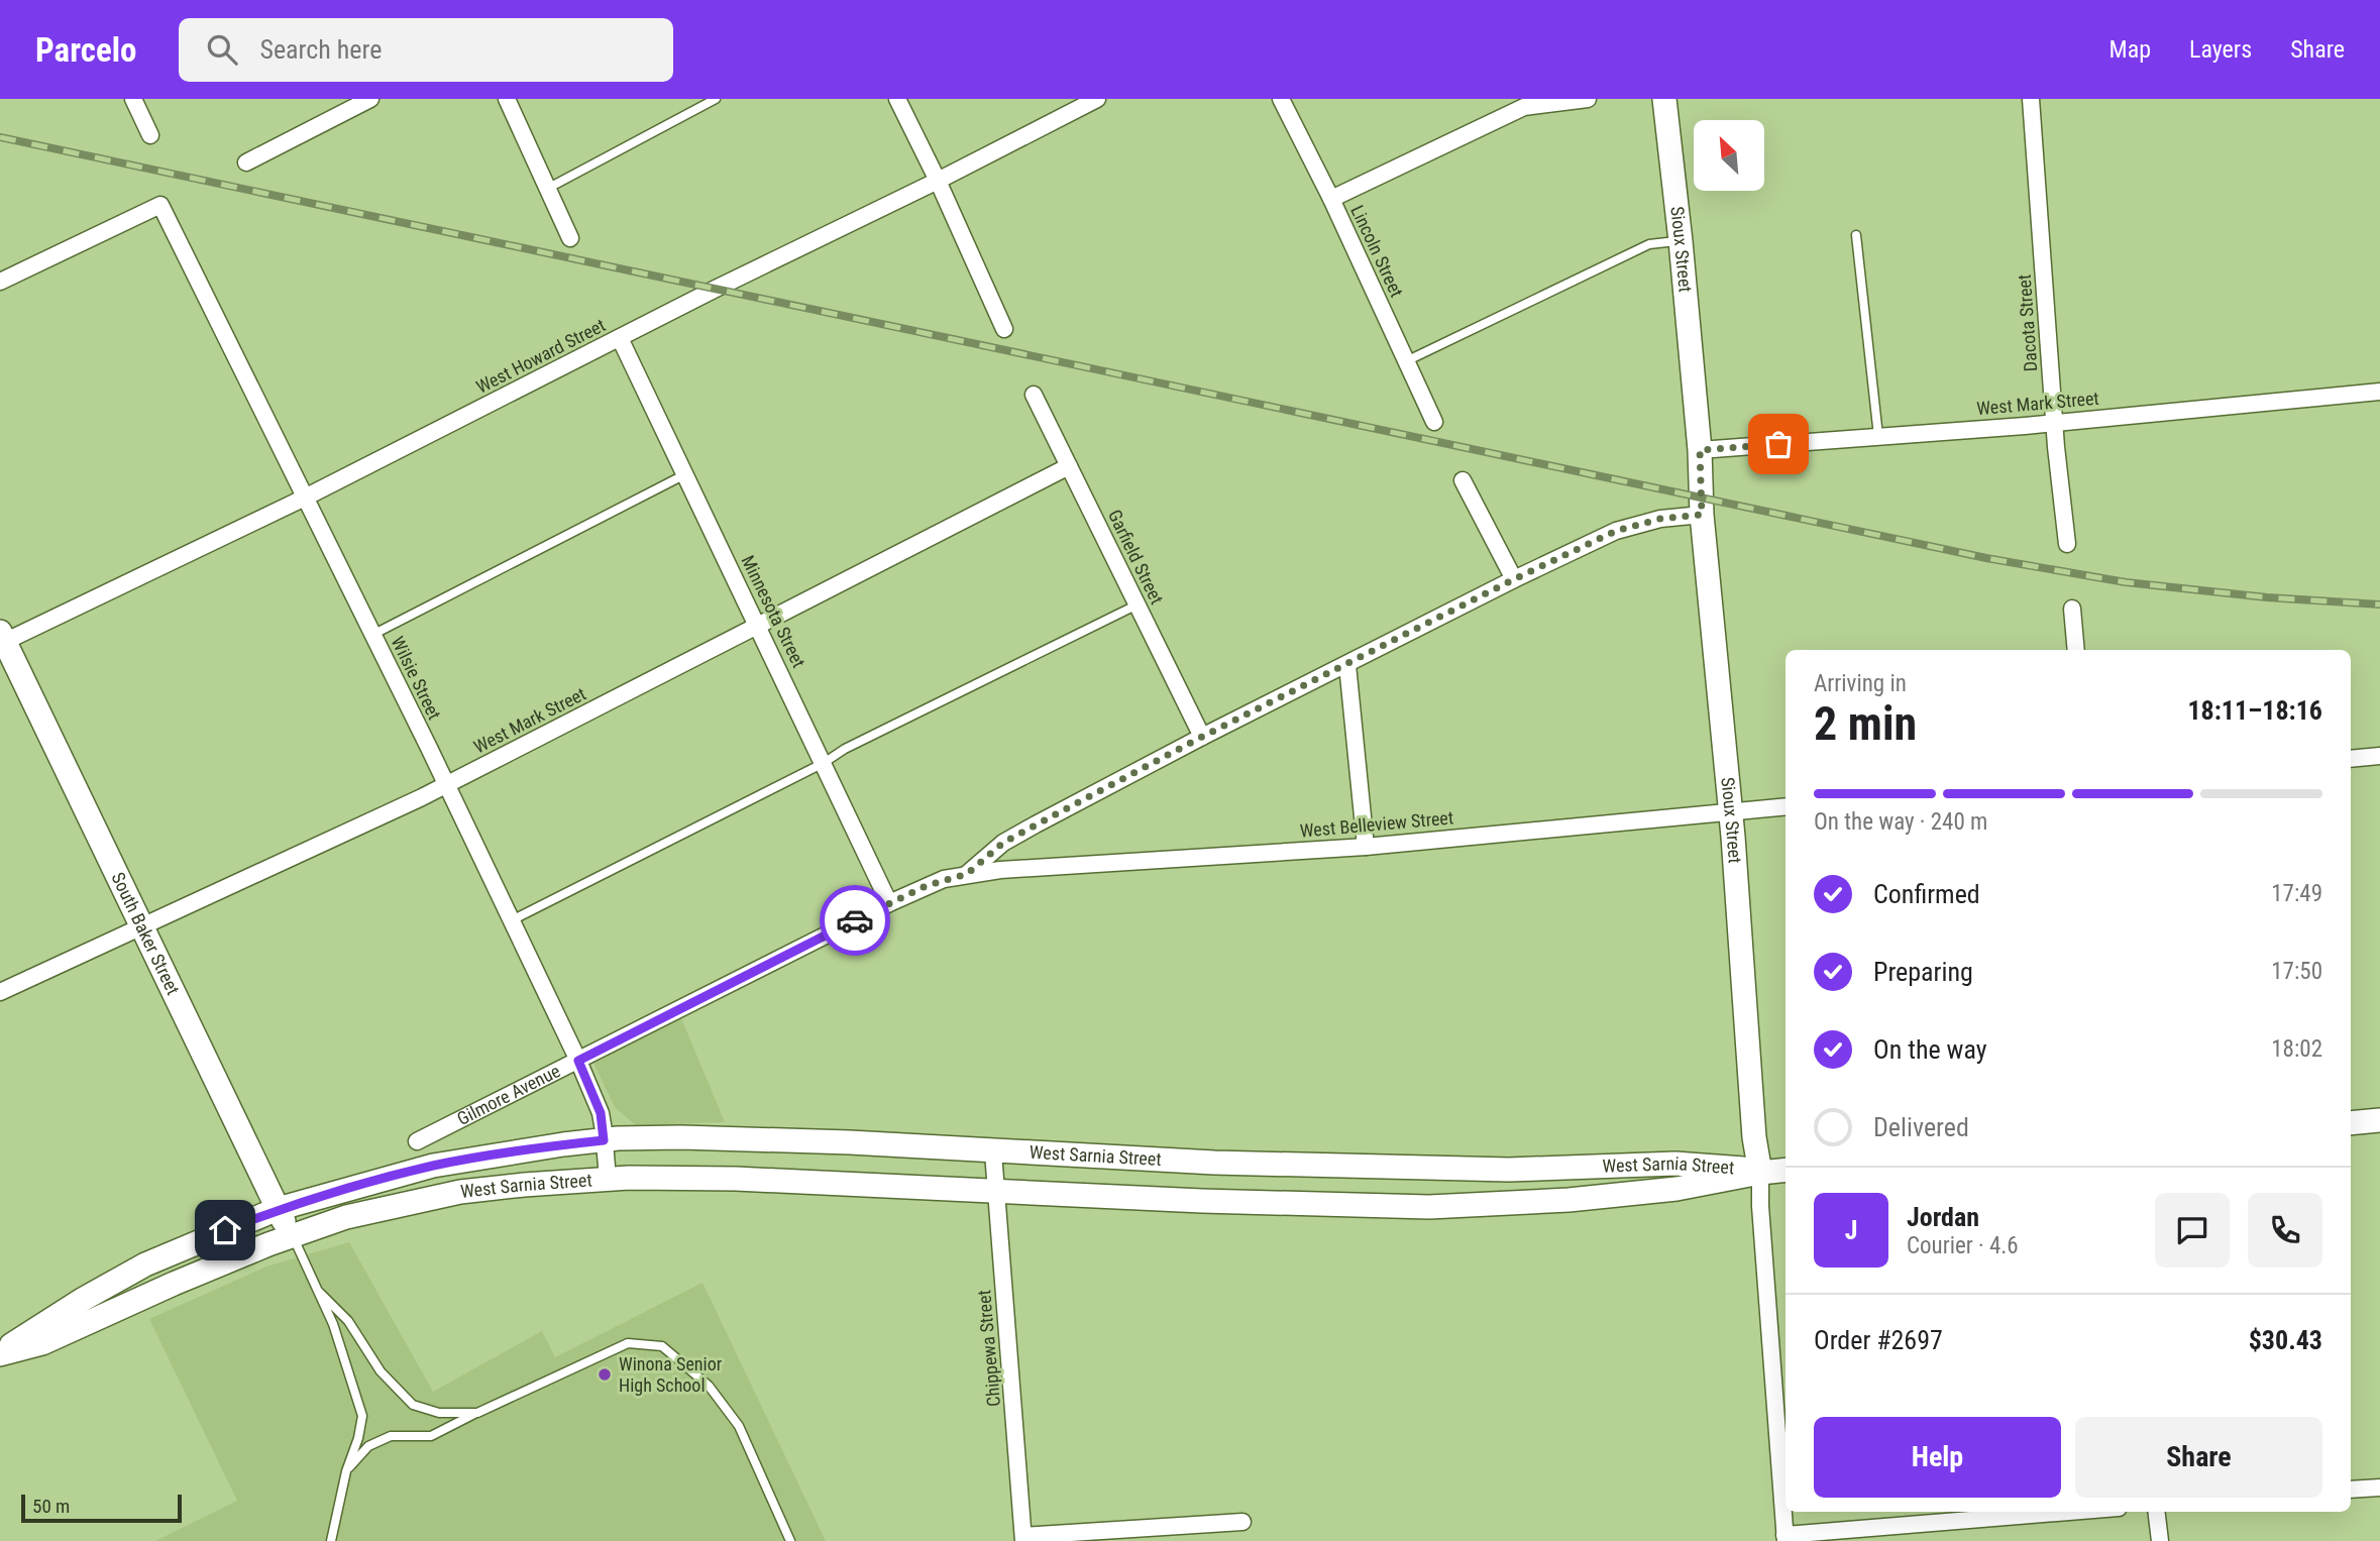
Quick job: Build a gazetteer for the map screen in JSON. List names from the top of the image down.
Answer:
{
  "streets": {
    "street": [
      "Sioux Street",
      "Lincoln Street",
      "Dacota Street",
      "West Howard Street",
      "West Mark Street",
      "Garfield Street",
      "Minnesota Street",
      "Wilsie Street",
      "West Belleview Street",
      "South Baker Street",
      "Gilmore Avenue",
      "West Sarnia Street",
      "Chippewa Street"
    ]
  },
  "crossings": [
    ["Sioux Street", "West Mark Street"],
    ["Sioux Street", "West Belleview Street"],
    ["Sioux Street", "Gilmore Avenue"],
    ["Sioux Street", "West Sarnia Street"],
    ["Dacota Street", "West Mark Street"],
    ["West Howard Street", "Minnesota Street"],
    ["West Howard Street", "Wilsie Street"],
    ["West Howard Street", "South Baker Street"],
    ["West Mark Street", "Garfield Street"],
    ["West Mark Street", "Minnesota Street"],
    ["West Mark Street", "Wilsie Street"],
    ["West Mark Street", "South Baker Street"],
    ["Garfield Street", "Gilmore Avenue"],
    ["Minnesota Street", "Gilmore Avenue"],
    ["Wilsie Street", "Gilmore Avenue"],
    ["Wilsie Street", "West Sarnia Street"],
    ["West Belleview Street", "Gilmore Avenue"],
    ["South Baker Street", "West Sarnia Street"],
    ["West Sarnia Street", "Chippewa Street"]
  ],
  "places": ["Winona Senior High School"],
  "scale_bar": "50 m",
  "north": "top left",
  "page": {
    "header": "Parcelo",
    "search": "Search here",
    "nav": ["Map", "Layers", "Share"],
    "heading": ["2 min", "Arriving in", "18:11–18:16"],
    "panel": [
      "Jordan",
      "Courier · 4.6",
      "Order #2697",
      "$30.43"
    ],
    "bar": "On the way · 240 m",
    "list": [
      ["Confirmed", "17:49"],
      ["Preparing", "17:50"],
      ["On the way", "18:02"],
      "Delivered"
    ],
    "round": "J",
    "buttons": ["Help", "Share"],
    "scale": "50 m"
  }
}
